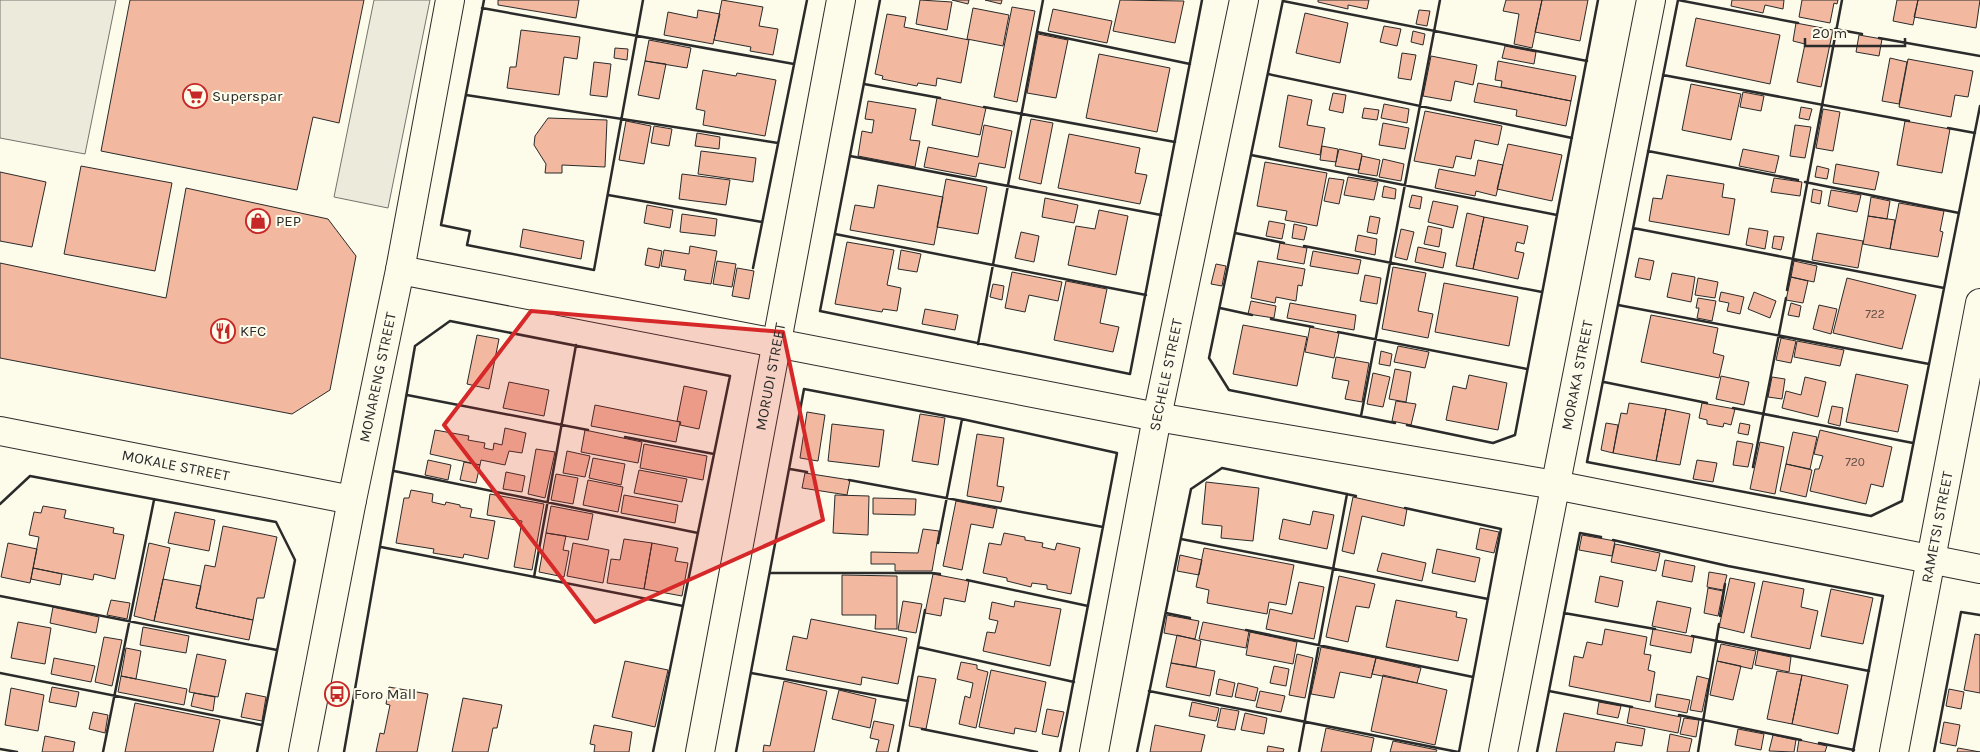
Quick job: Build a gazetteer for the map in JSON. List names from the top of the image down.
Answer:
{
  "streets": {
    "street": [
      "SECHELE STREET",
      "MONARENG STREET",
      "MORUDI STREET",
      "MORAKA STREET",
      "MOKALE STREET",
      "RAMETSI STREET"
    ]
  },
  "crossings": [
    ["MONARENG STREET", "MOKALE STREET"]
  ],
  "places": {
    "supermarket": ["Superspar"],
    "shop": ["PEP"],
    "restaurant": ["KFC"],
    "bus stop": ["Foro Mall"]
  },
  "house_numbers": ["722", "720"],
  "scale_bar": "20 m"
}
